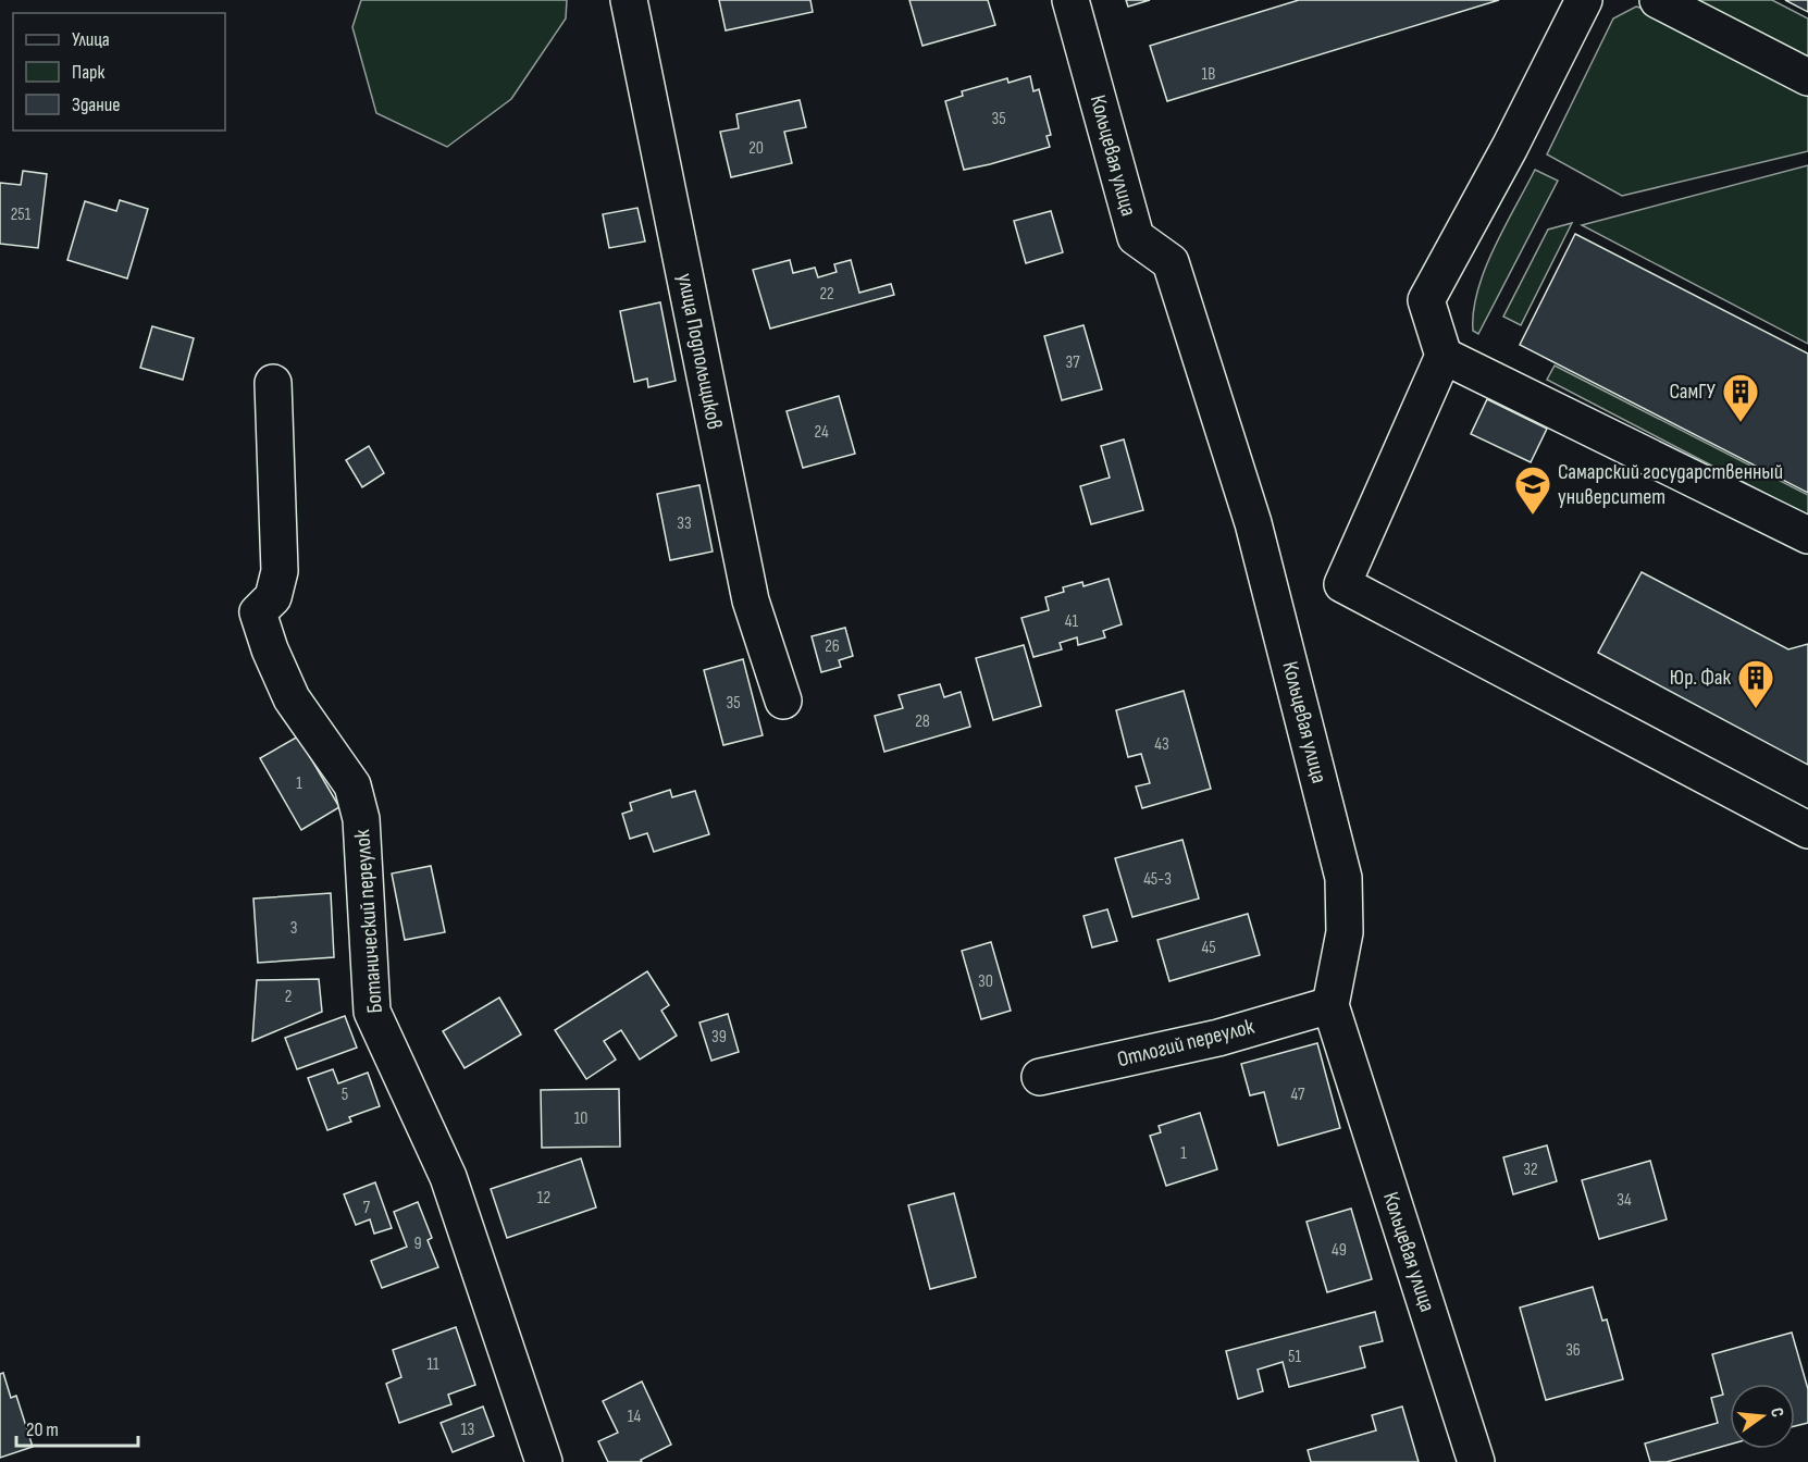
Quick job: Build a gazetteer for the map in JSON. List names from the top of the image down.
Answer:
{
  "streets": {
    "street": [
      "Кольцевая улица",
      "улица Подпольщиков",
      "Ботанический переулок",
      "Отлогий переулок"
    ]
  },
  "crossings": [
    ["Кольцевая улица", "Отлогий переулок"]
  ],
  "places": {
    "building": ["СамГУ", "Юр. Фак"],
    "school or university": ["Самарский государственный университет"]
  },
  "house_numbers": [
    "1В",
    "35",
    "20",
    "251",
    "22",
    "37",
    "24",
    "33",
    "41",
    "26",
    "35",
    "28",
    "43",
    "1",
    "45-3",
    "3",
    "45",
    "30",
    "2",
    "39",
    "5",
    "47",
    "10",
    "1",
    "32",
    "12",
    "34",
    "7",
    "9",
    "49",
    "36",
    "51",
    "11",
    "14",
    "13"
  ],
  "legend": ["Улица", "Парк", "Здание"],
  "scale_bar": "20 m",
  "north": "right"
}
